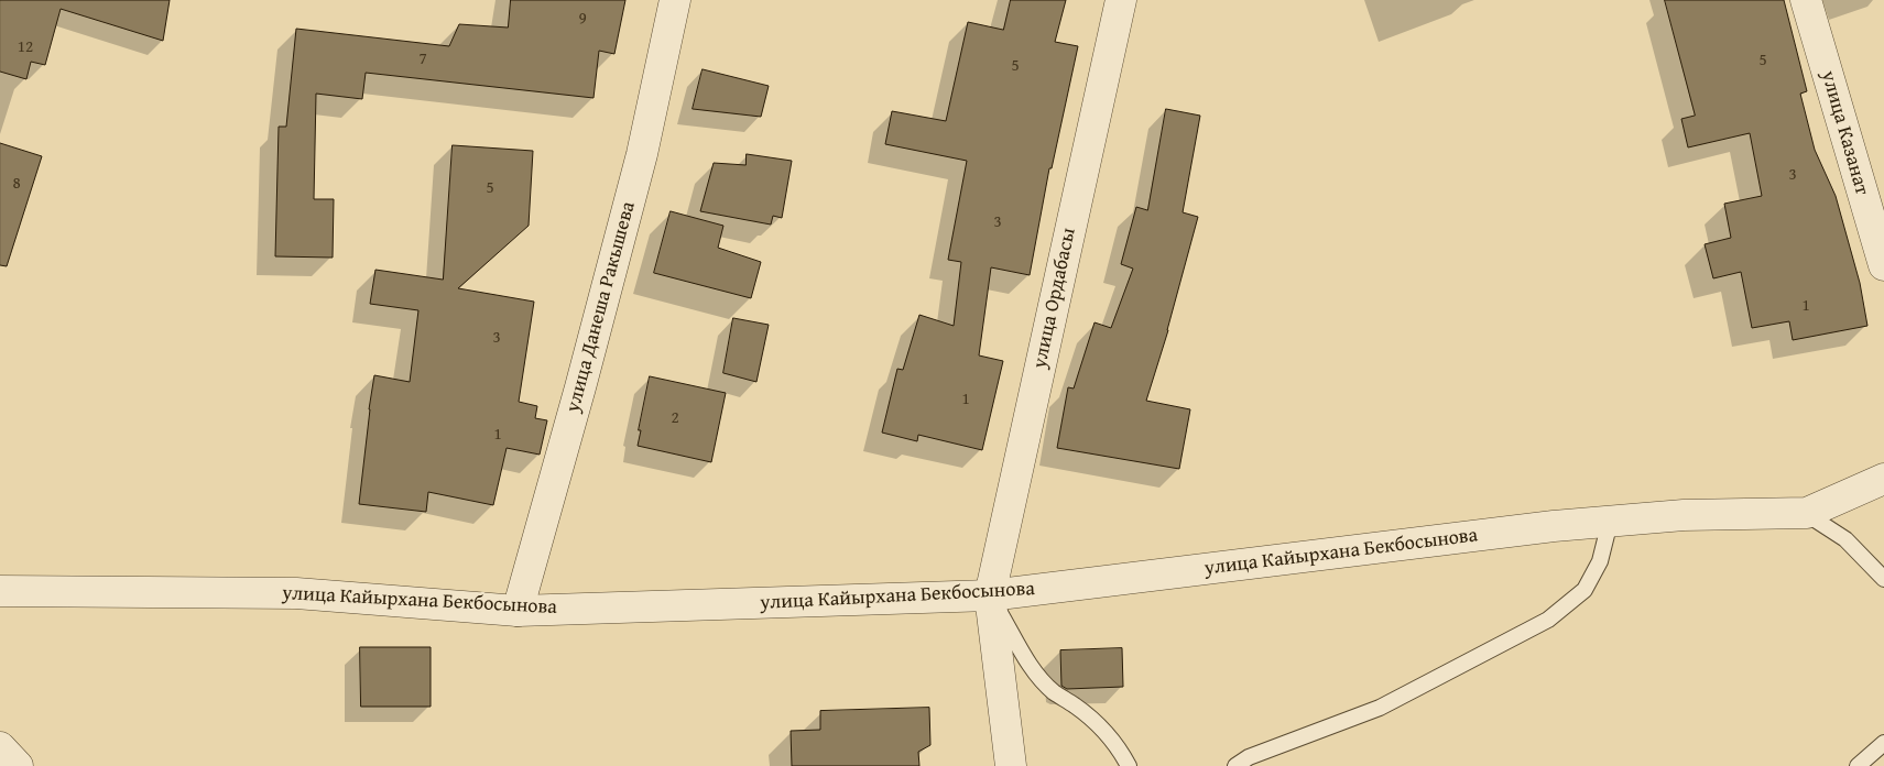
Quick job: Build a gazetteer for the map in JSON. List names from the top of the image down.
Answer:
{
  "streets": {
    "street": [
      "улица Казанат",
      "улица Ордабасы",
      "улица Данеша Ракышева",
      "улица Кайырхана Бекбосынова"
    ]
  },
  "crossings": [
    ["улица Ордабасы", "улица Кайырхана Бекбосынова"],
    ["улица Данеша Ракышева", "улица Кайырхана Бекбосынова"]
  ],
  "house_numbers": [
    "9",
    "12",
    "7",
    "5",
    "5",
    "3",
    "8",
    "5",
    "3",
    "1",
    "3",
    "1",
    "2",
    "1"
  ]
}
